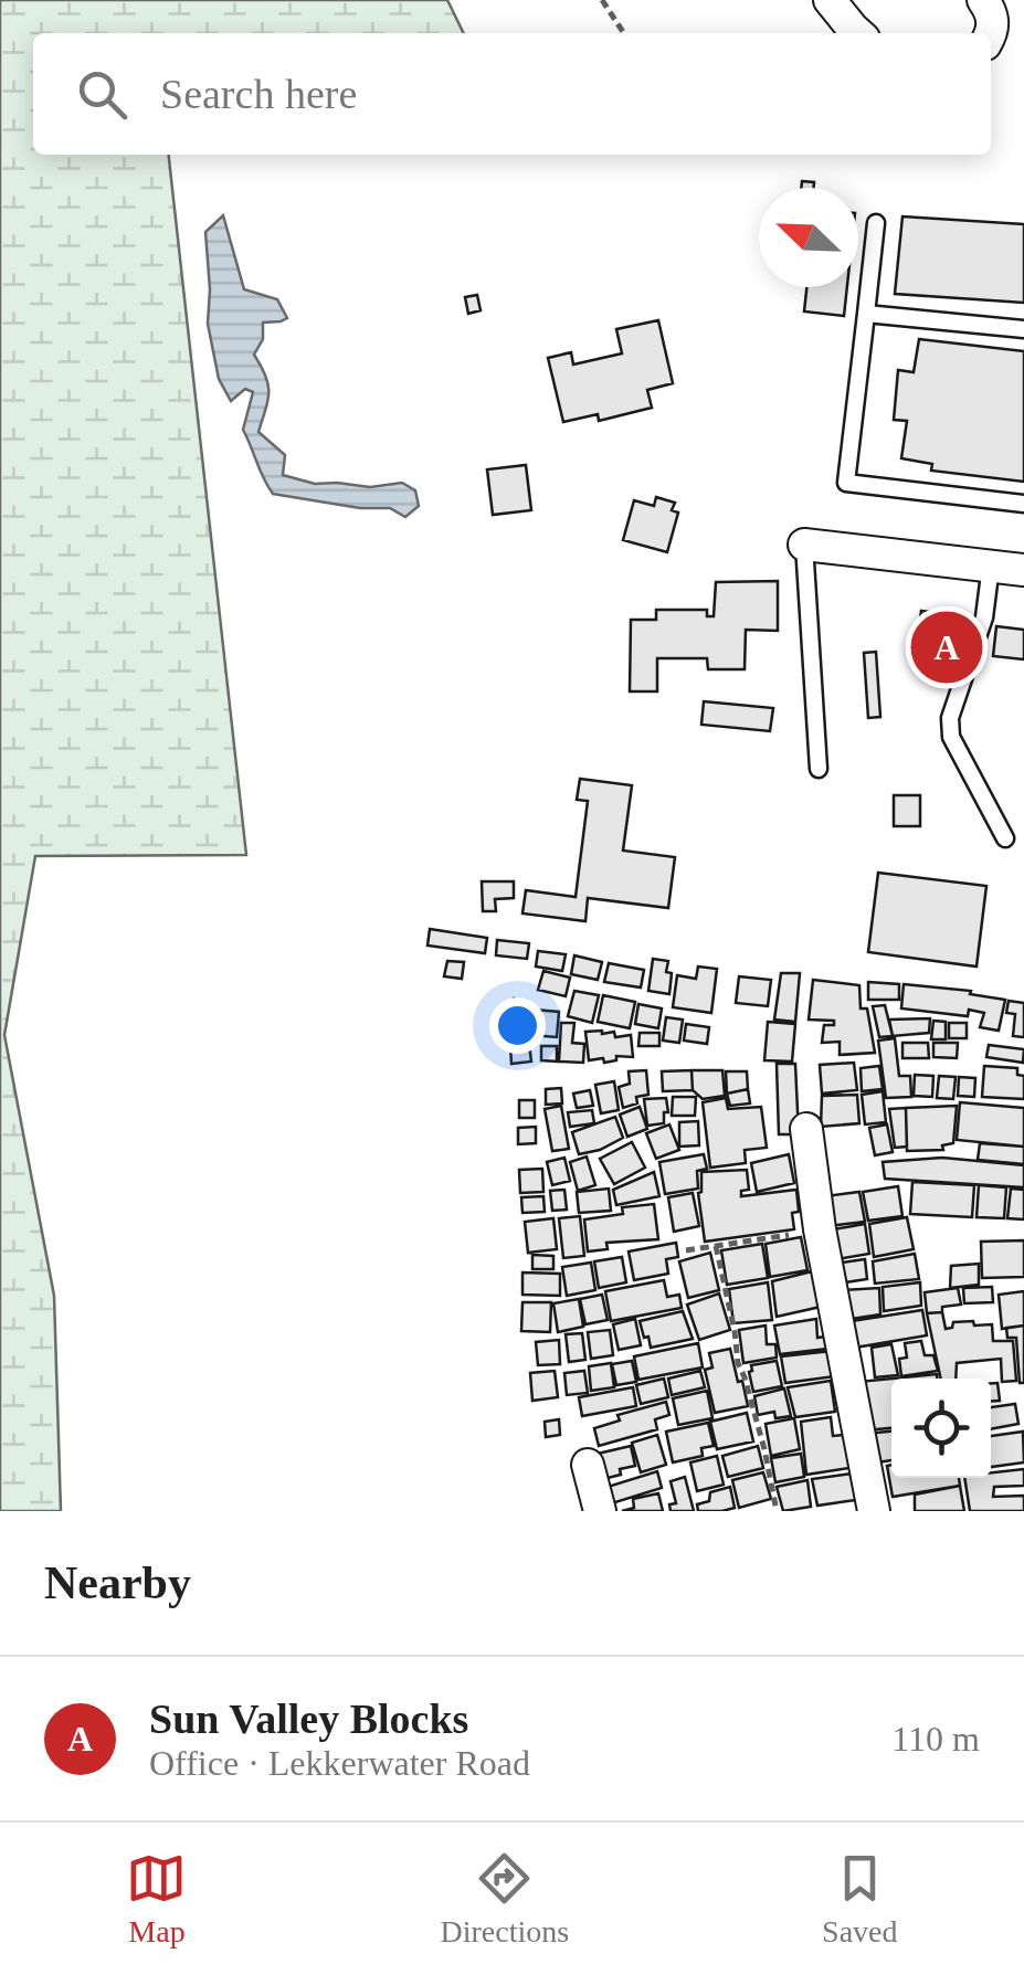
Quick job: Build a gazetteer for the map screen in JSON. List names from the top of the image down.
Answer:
{
  "north": "top left",
  "page": {
    "search": "Search here",
    "pins": "A",
    "heading": "Nearby",
    "list": [
      {
        "mark": "A",
        "name": "Sun Valley Blocks",
        "note": "Office · Lekkerwater Road",
        "value": "110 m"
      }
    ],
    "nav": ["Map", "Directions", "Saved"]
  }
}
